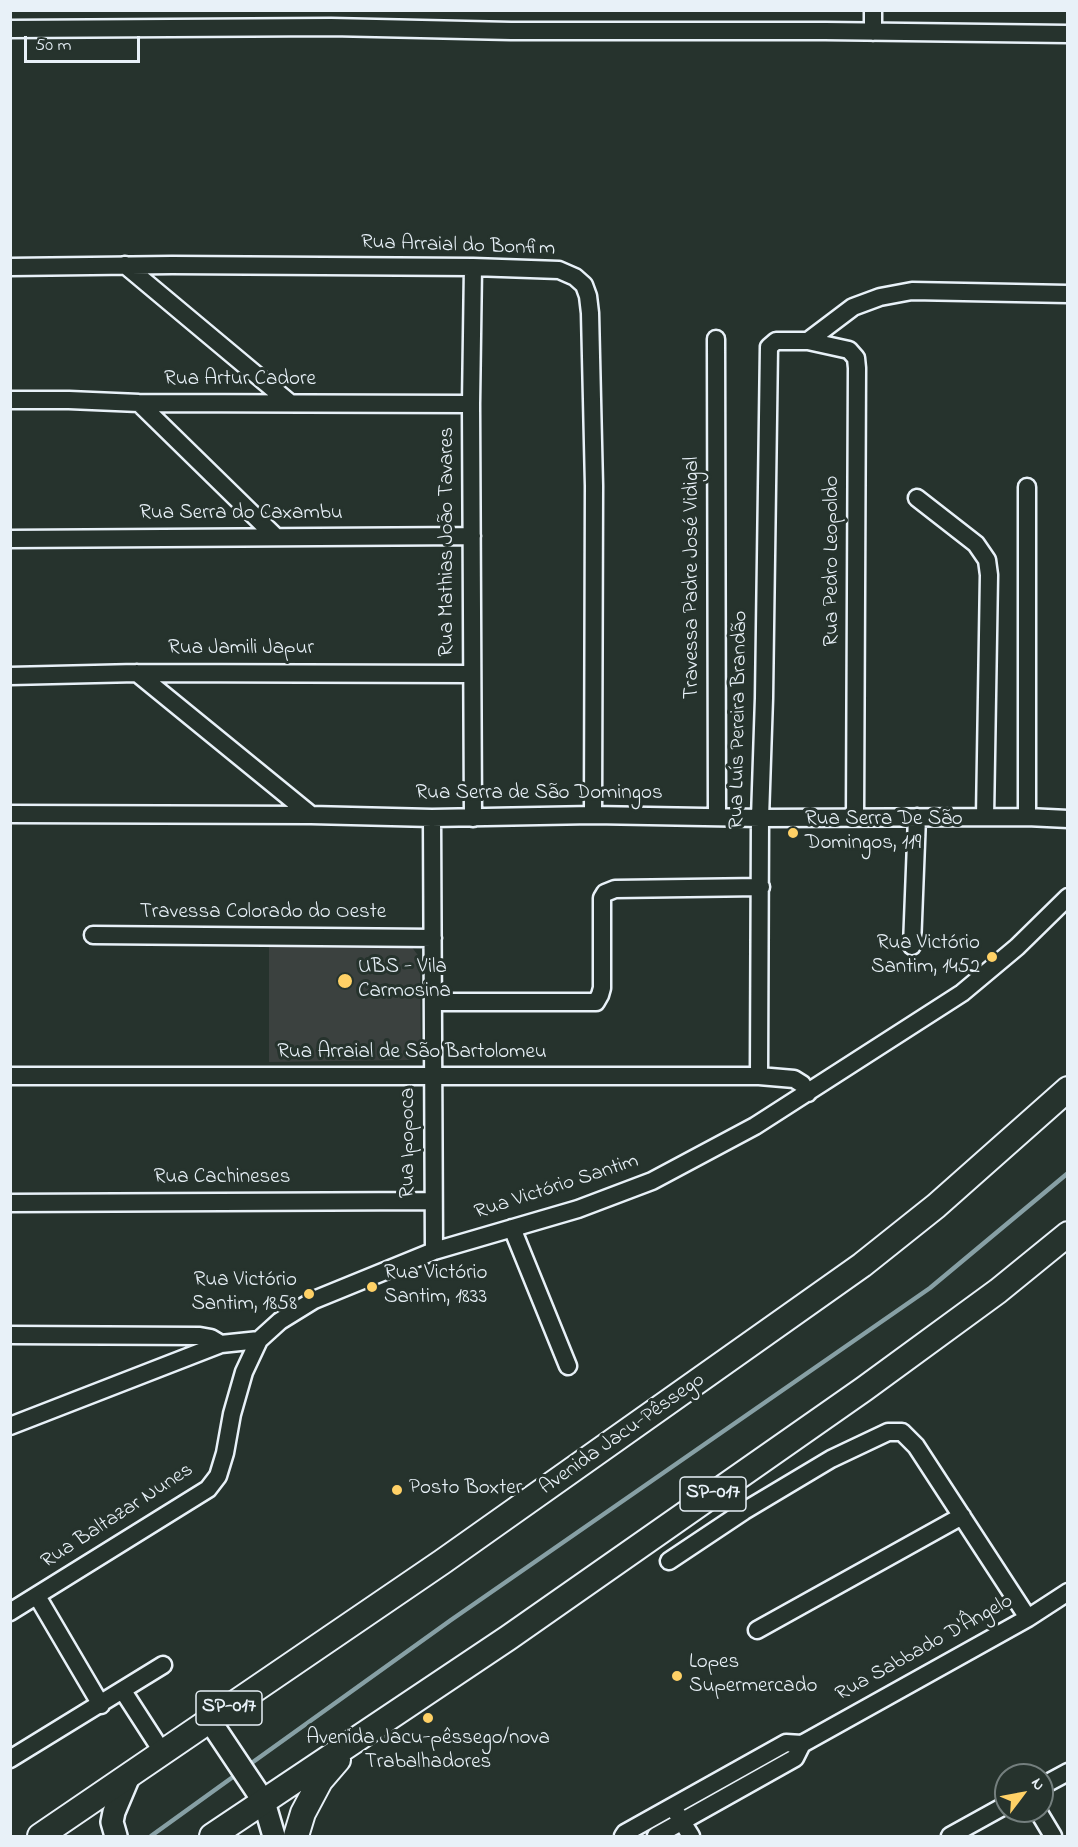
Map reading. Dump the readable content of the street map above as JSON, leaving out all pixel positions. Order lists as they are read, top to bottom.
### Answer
{
  "streets": {
    "highway": ["Avenida Jacu-Pêssego", "SP-017"],
    "street": [
      "Rua Arraial do Bonfim",
      "Rua Artur Cadore",
      "Rua Serra do Caxambu",
      "Rua Mathias João Tavares",
      "Rua Pedro Leopoldo",
      "Travessa Padre José Vidigal",
      "Rua Jamili Japur",
      "Rua Luís Pereira Brandão",
      "Rua Serra de São Domingos",
      "Travessa Colorado do Oeste",
      "Rua Arraial de São Bartolomeu",
      "Rua Ipopoca",
      "Rua Cachineses",
      "Rua Victório Santim",
      "Rua Baltazar Nunes",
      "Rua Sabbado D'Ângelo"
    ]
  },
  "crossings": [
    ["Rua Arraial do Bonfim", "Rua Mathias João Tavares"],
    ["Rua Arraial do Bonfim", "Rua Serra de São Domingos"],
    ["Rua Artur Cadore", "Rua Mathias João Tavares"],
    ["Rua Serra do Caxambu", "Rua Mathias João Tavares"],
    ["Rua Mathias João Tavares", "Rua Jamili Japur"],
    ["Rua Mathias João Tavares", "Rua Serra de São Domingos"],
    ["Rua Pedro Leopoldo", "Rua Luís Pereira Brandão"],
    ["Rua Pedro Leopoldo", "Rua Serra de São Domingos"],
    ["Travessa Padre José Vidigal", "Rua Serra de São Domingos"],
    ["Rua Luís Pereira Brandão", "Rua Serra de São Domingos"],
    ["Rua Luís Pereira Brandão", "Rua Arraial de São Bartolomeu"],
    ["Rua Serra de São Domingos", "Rua Ipopoca"],
    ["Travessa Colorado do Oeste", "Rua Ipopoca"],
    ["Rua Arraial de São Bartolomeu", "Rua Ipopoca"],
    ["Rua Arraial de São Bartolomeu", "Rua Victório Santim"],
    ["Rua Ipopoca", "Rua Cachineses"],
    ["Rua Ipopoca", "Rua Victório Santim"],
    ["Rua Victório Santim", "Rua Baltazar Nunes"]
  ],
  "places": [
    "Rua Serra De São Domingos, 119",
    "Rua Victório Santim, 1452",
    "UBS - Vila Carmosina",
    "Rua Victório Santim, 1833",
    "Rua Victório Santim, 1858",
    "Posto Boxter",
    "Lopes Supermercado",
    "Avenida Jacu-pêssego/nova Trabalhadores"
  ],
  "scale_bar": "50 m",
  "north": "top right"
}
